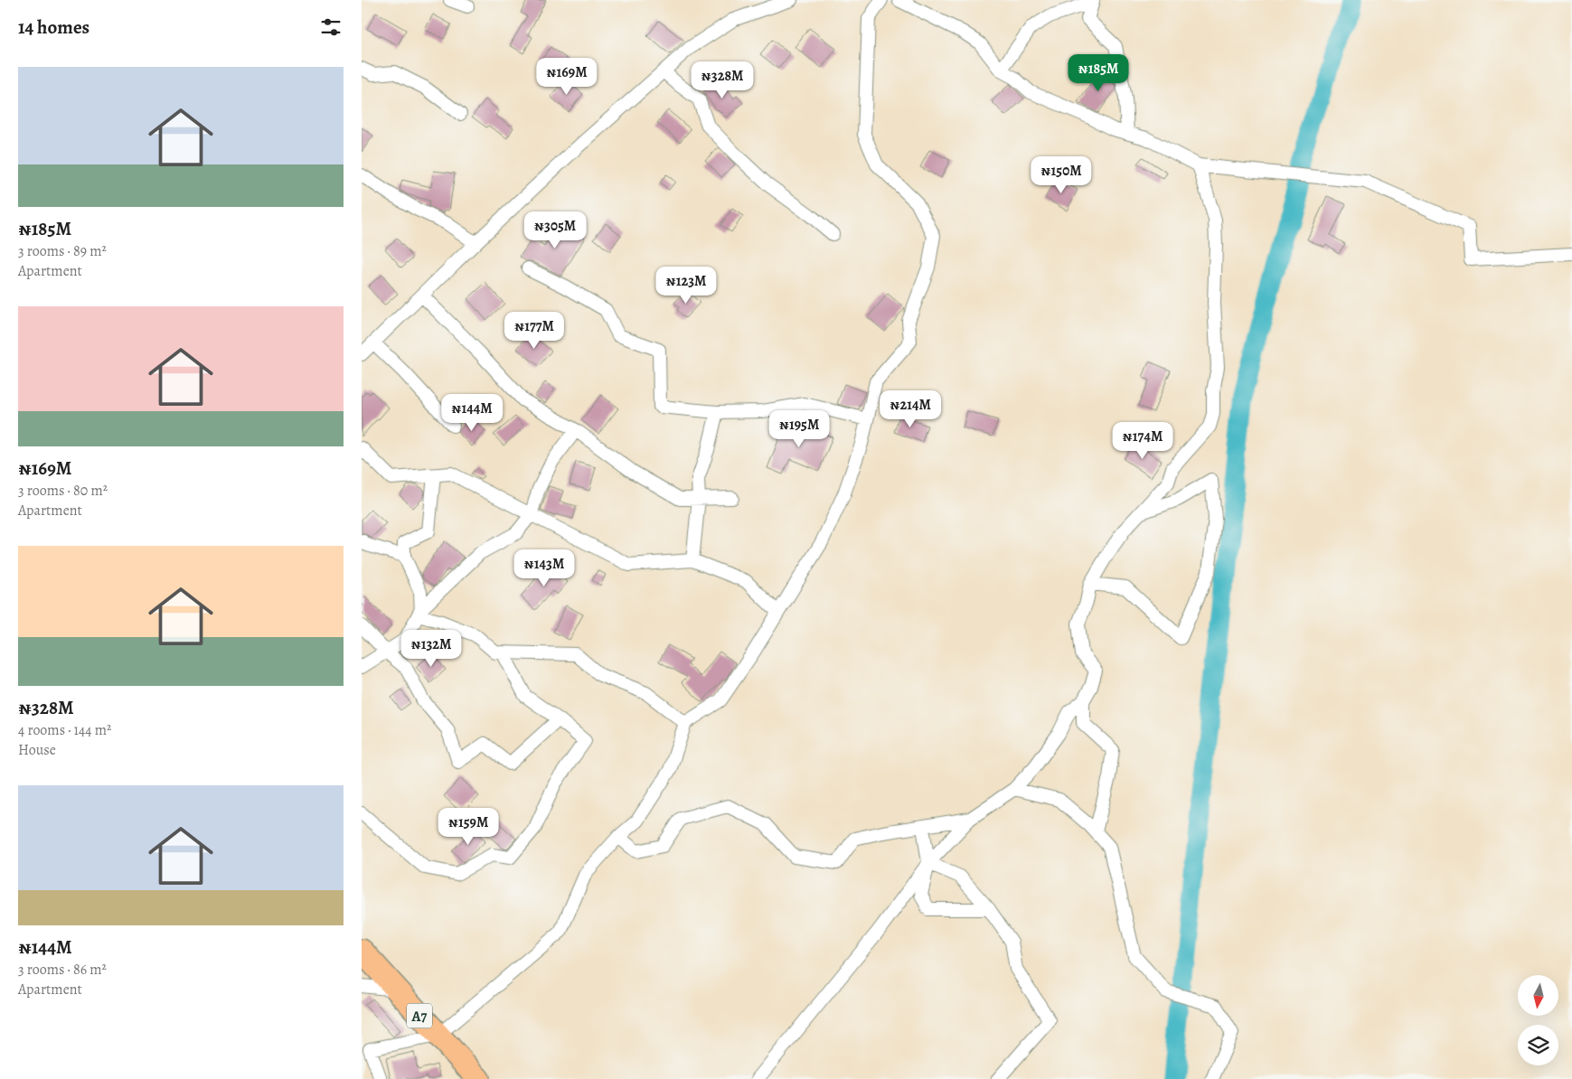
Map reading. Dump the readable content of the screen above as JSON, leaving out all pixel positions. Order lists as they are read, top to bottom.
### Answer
{
  "streets": {
    "highway": ["A7"]
  },
  "north": "bottom",
  "page": {
    "heading": "14 homes",
    "list": [
      {
        "name": "₦185M",
        "note": "3 rooms · 89 m² · Apartment"
      },
      {
        "name": "₦169M",
        "note": "3 rooms · 80 m² · Apartment"
      },
      {
        "name": "₦328M",
        "note": "4 rooms · 144 m² · House"
      },
      {
        "name": "₦144M",
        "note": "3 rooms · 86 m² · Apartment"
      }
    ],
    "price": [
      "₦185M",
      "₦169M",
      "₦328M",
      "₦150M",
      "₦305M",
      "₦123M",
      "₦177M",
      "₦214M",
      "₦144M",
      "₦195M",
      "₦174M",
      "₦143M",
      "₦132M",
      "₦159M"
    ]
  }
}
